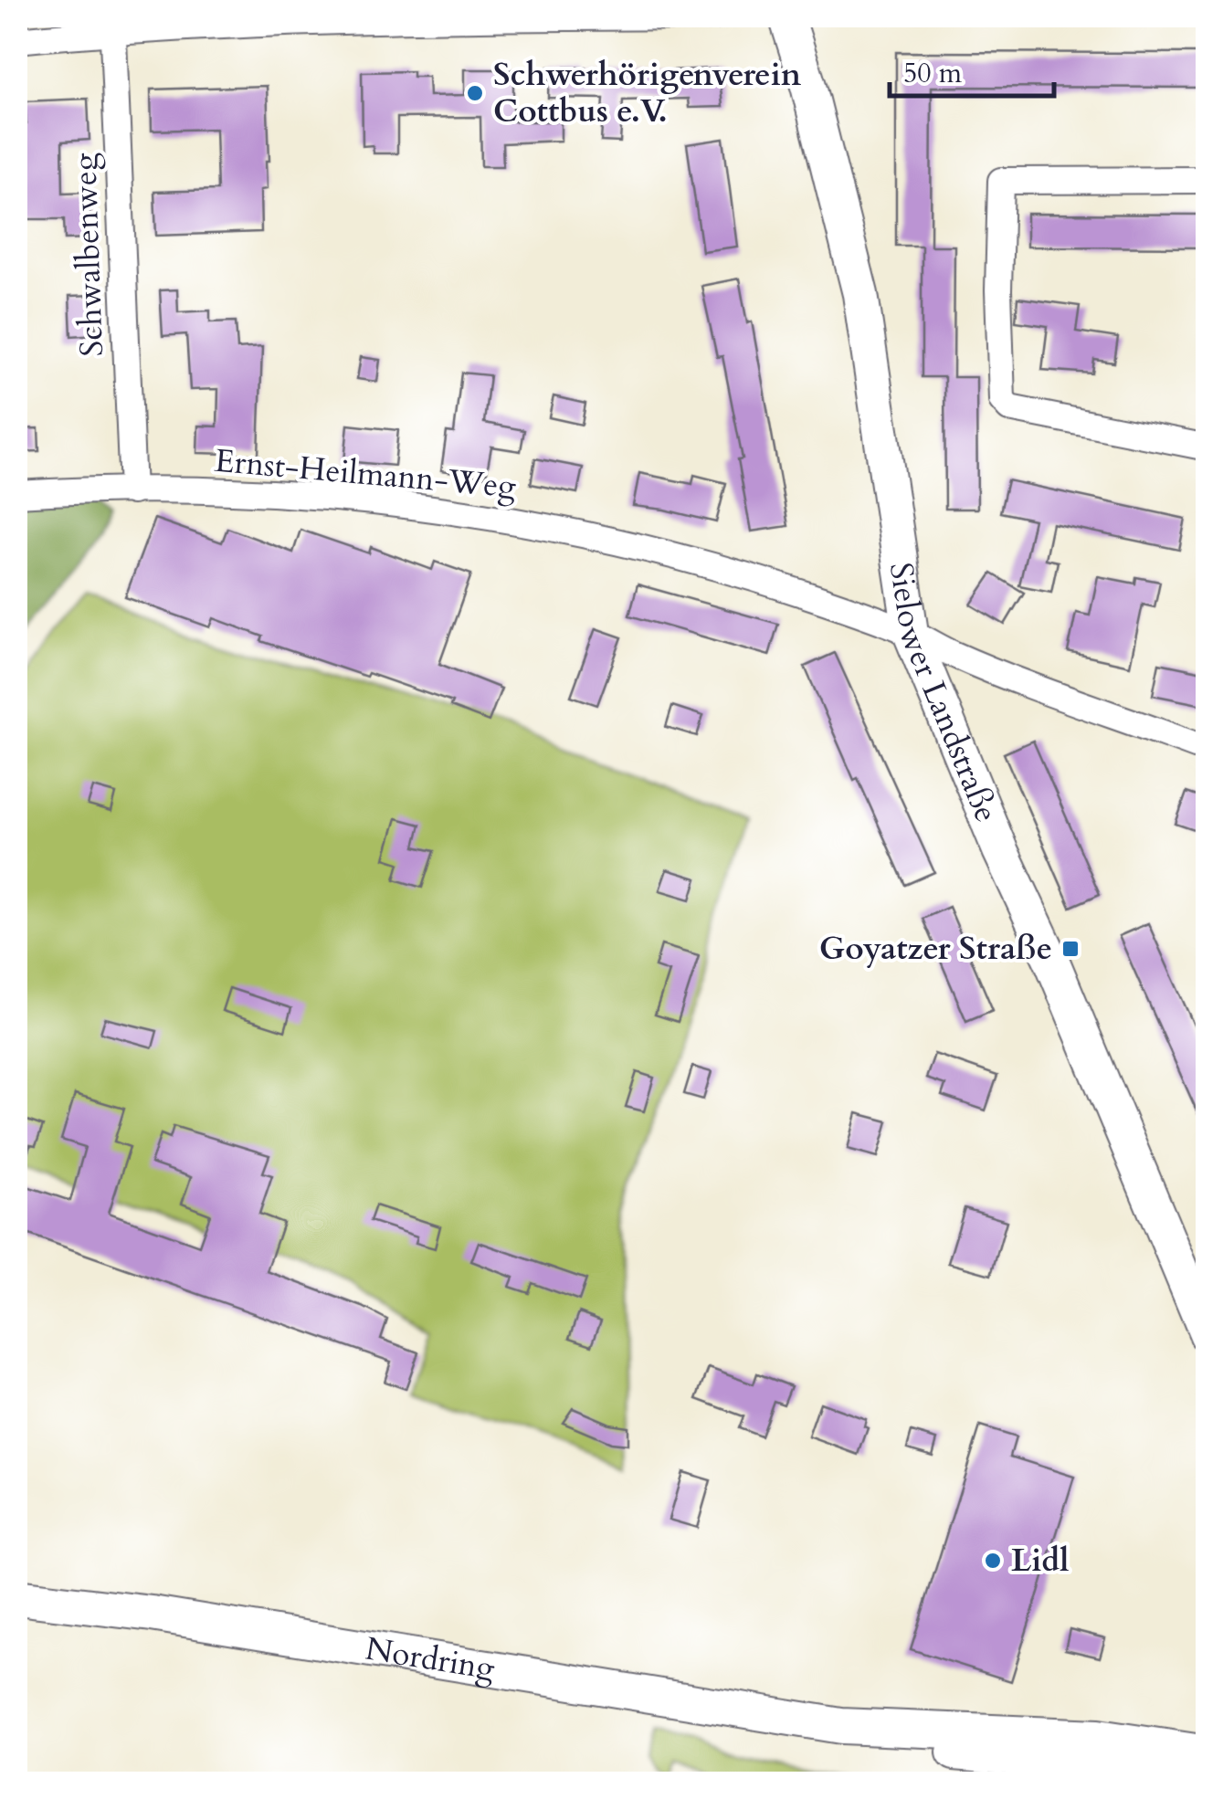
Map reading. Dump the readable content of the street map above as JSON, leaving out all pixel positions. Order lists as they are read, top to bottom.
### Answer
{
  "streets": {
    "main road": ["Sielower Landstraße", "Nordring"],
    "street": ["Schwalbenweg", "Ernst-Heilmann-Weg"]
  },
  "crossings": [
    ["Schwalbenweg", "Ernst-Heilmann-Weg"],
    ["Ernst-Heilmann-Weg", "Sielower Landstraße"]
  ],
  "places": {
    "other": ["Schwerhörigenverein Cottbus e.V.", "Lidl"],
    "transit": ["Goyatzer Straße"]
  },
  "scale_bar": "50 m"
}
